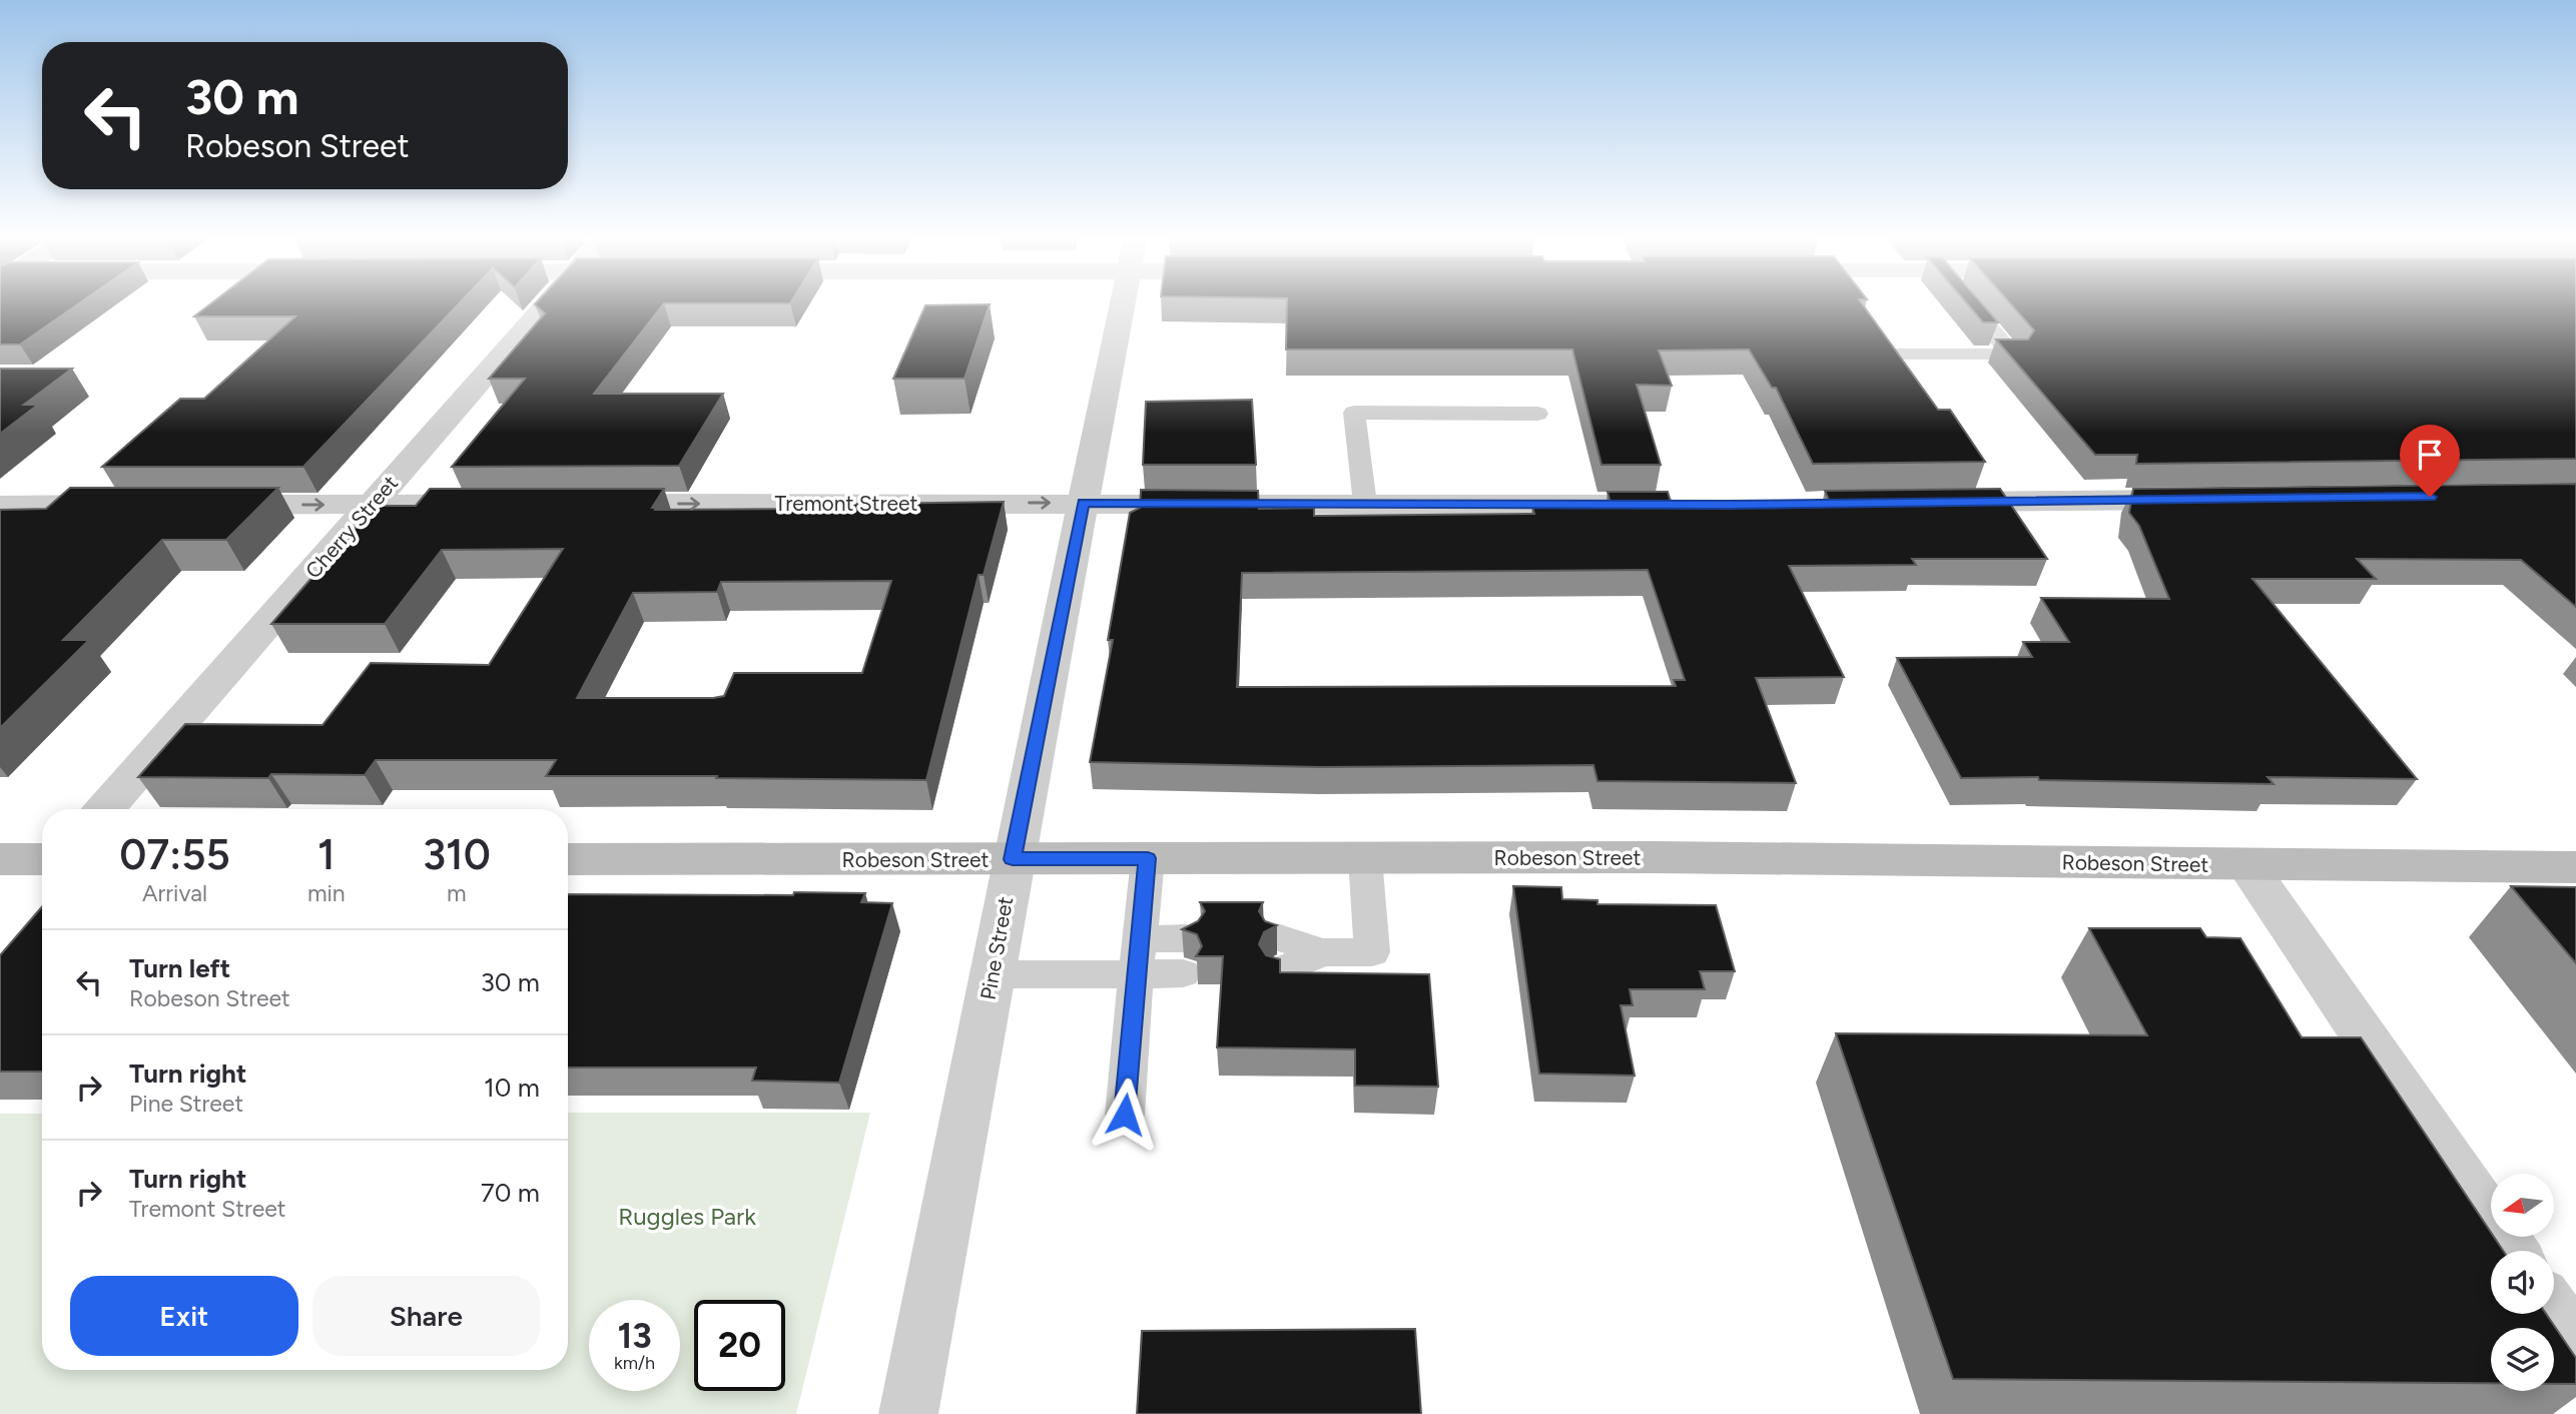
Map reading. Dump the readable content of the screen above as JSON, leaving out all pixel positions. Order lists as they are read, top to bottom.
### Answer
{
  "streets": {
    "main road": ["Robeson Street"],
    "street": ["Tremont Street", "Cherry Street", "Pine Street"]
  },
  "crossings": [
    ["Tremont Street", "Pine Street"],
    ["Robeson Street", "Pine Street"]
  ],
  "one_way": ["Tremont Street"],
  "parks": ["Ruggles Park"],
  "north": "left",
  "page": {
    "turn": ["30 m", "Robeson Street"],
    "eta": [
      "07:55",
      "Arrival",
      "1",
      "min",
      "310",
      "m"
    ],
    "list": [
      {
        "name": "Turn left",
        "note": "Robeson Street",
        "value": "30 m"
      },
      {
        "name": "Turn right",
        "note": "Pine Street",
        "value": "10 m"
      },
      {
        "name": "Turn right",
        "note": "Tremont Street",
        "value": "70 m"
      }
    ],
    "buttons": ["Exit", "Share"],
    "speed": "13 km/h",
    "limit": "20"
  }
}
